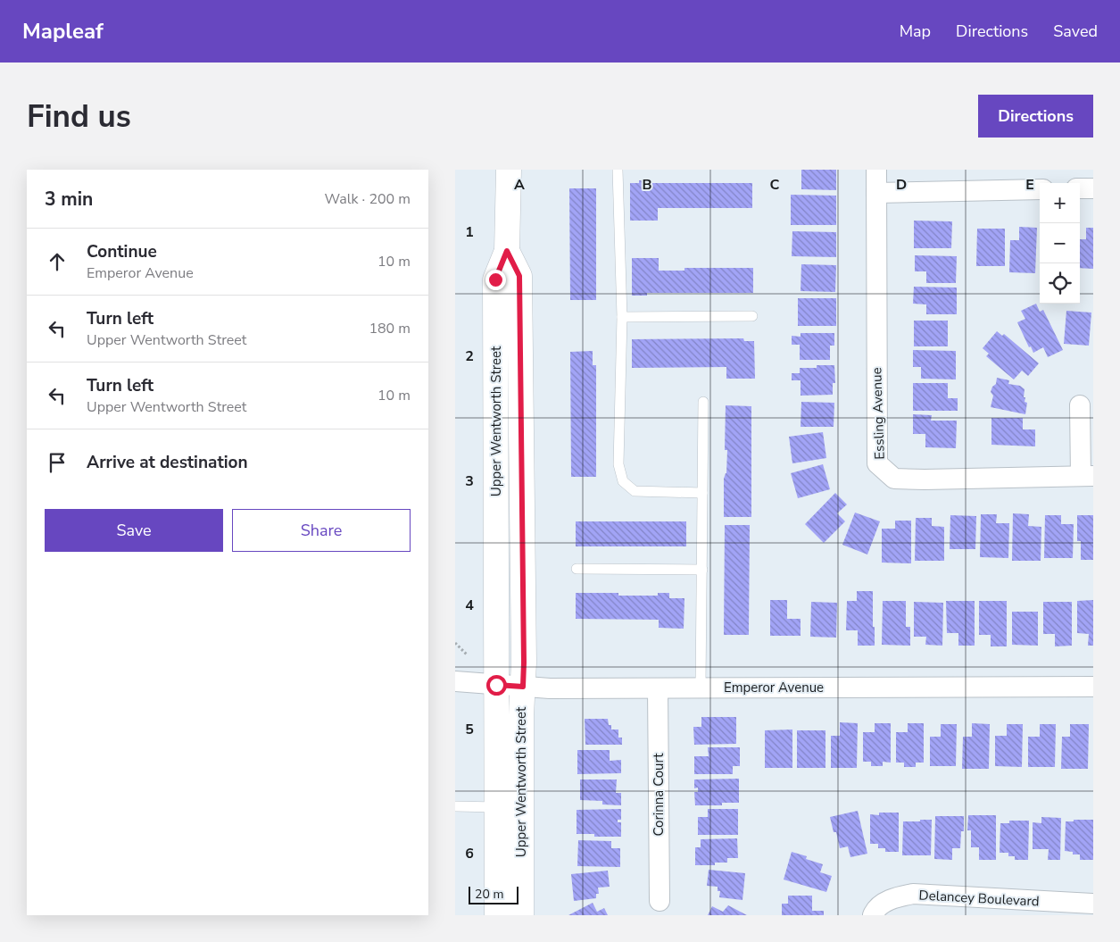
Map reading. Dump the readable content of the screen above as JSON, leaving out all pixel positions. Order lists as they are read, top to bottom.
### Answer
{
  "streets": {
    "main road": ["Upper Wentworth Street"],
    "street": [
      "Essling Avenue",
      "Emperor Avenue",
      "Corinna Court",
      "Delancey Boulevard"
    ]
  },
  "crossings": [
    ["Upper Wentworth Street", "Emperor Avenue"],
    ["Emperor Avenue", "Corinna Court"]
  ],
  "scale_bar": "20 m",
  "page": {
    "header": "Mapleaf",
    "nav": ["Map", "Directions", "Saved"],
    "buttons": [
      "Directions",
      ["Save", "Share"]
    ],
    "title": "Find us",
    "heading": ["3 min", "Walk · 200 m"],
    "map_buttons": ["+", "−"],
    "list": [
      ["Continue", "Emperor Avenue", "10 m"],
      ["Turn left", "Upper Wentworth Street", "180 m"],
      ["Turn left", "Upper Wentworth Street", "10 m"],
      "Arrive at destination"
    ],
    "scale": "20 m"
  },
  "grid": {
    "columns": [
      "A",
      "B",
      "C",
      "D",
      "E"
    ],
    "rows": [
      "1",
      "2",
      "3",
      "4",
      "5",
      "6"
    ]
  }
}
